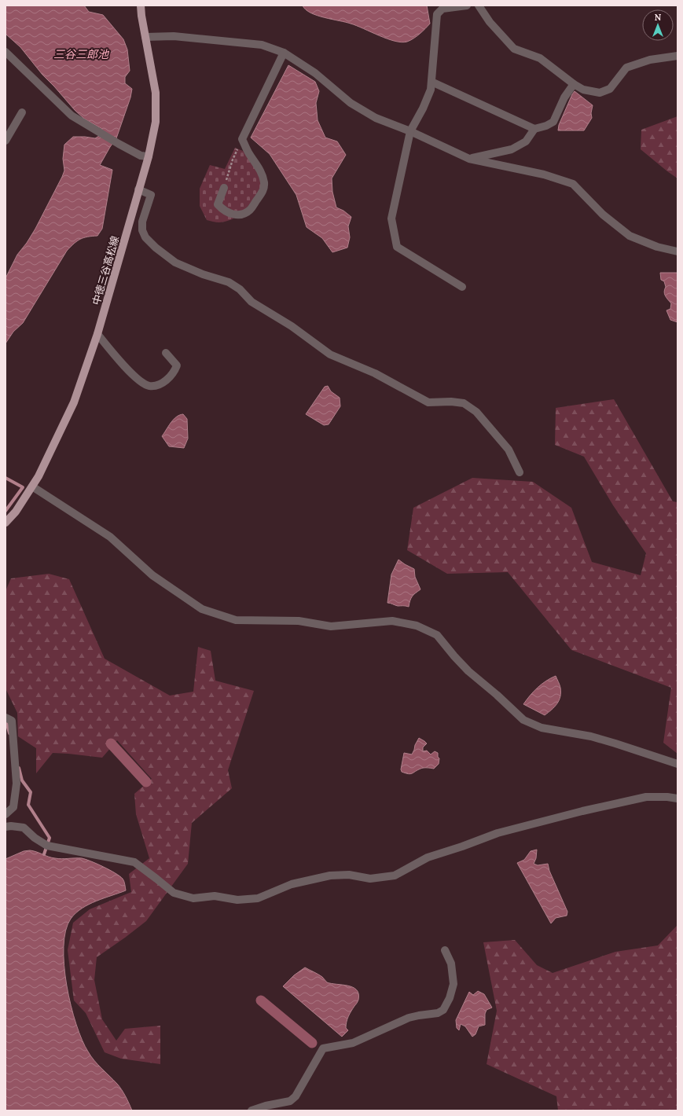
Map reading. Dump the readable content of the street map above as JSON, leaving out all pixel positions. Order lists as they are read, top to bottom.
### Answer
{
  "streets": {
    "main road": ["中徳三谷高松線"]
  },
  "water": ["三谷三郎池"],
  "north": "top"
}
